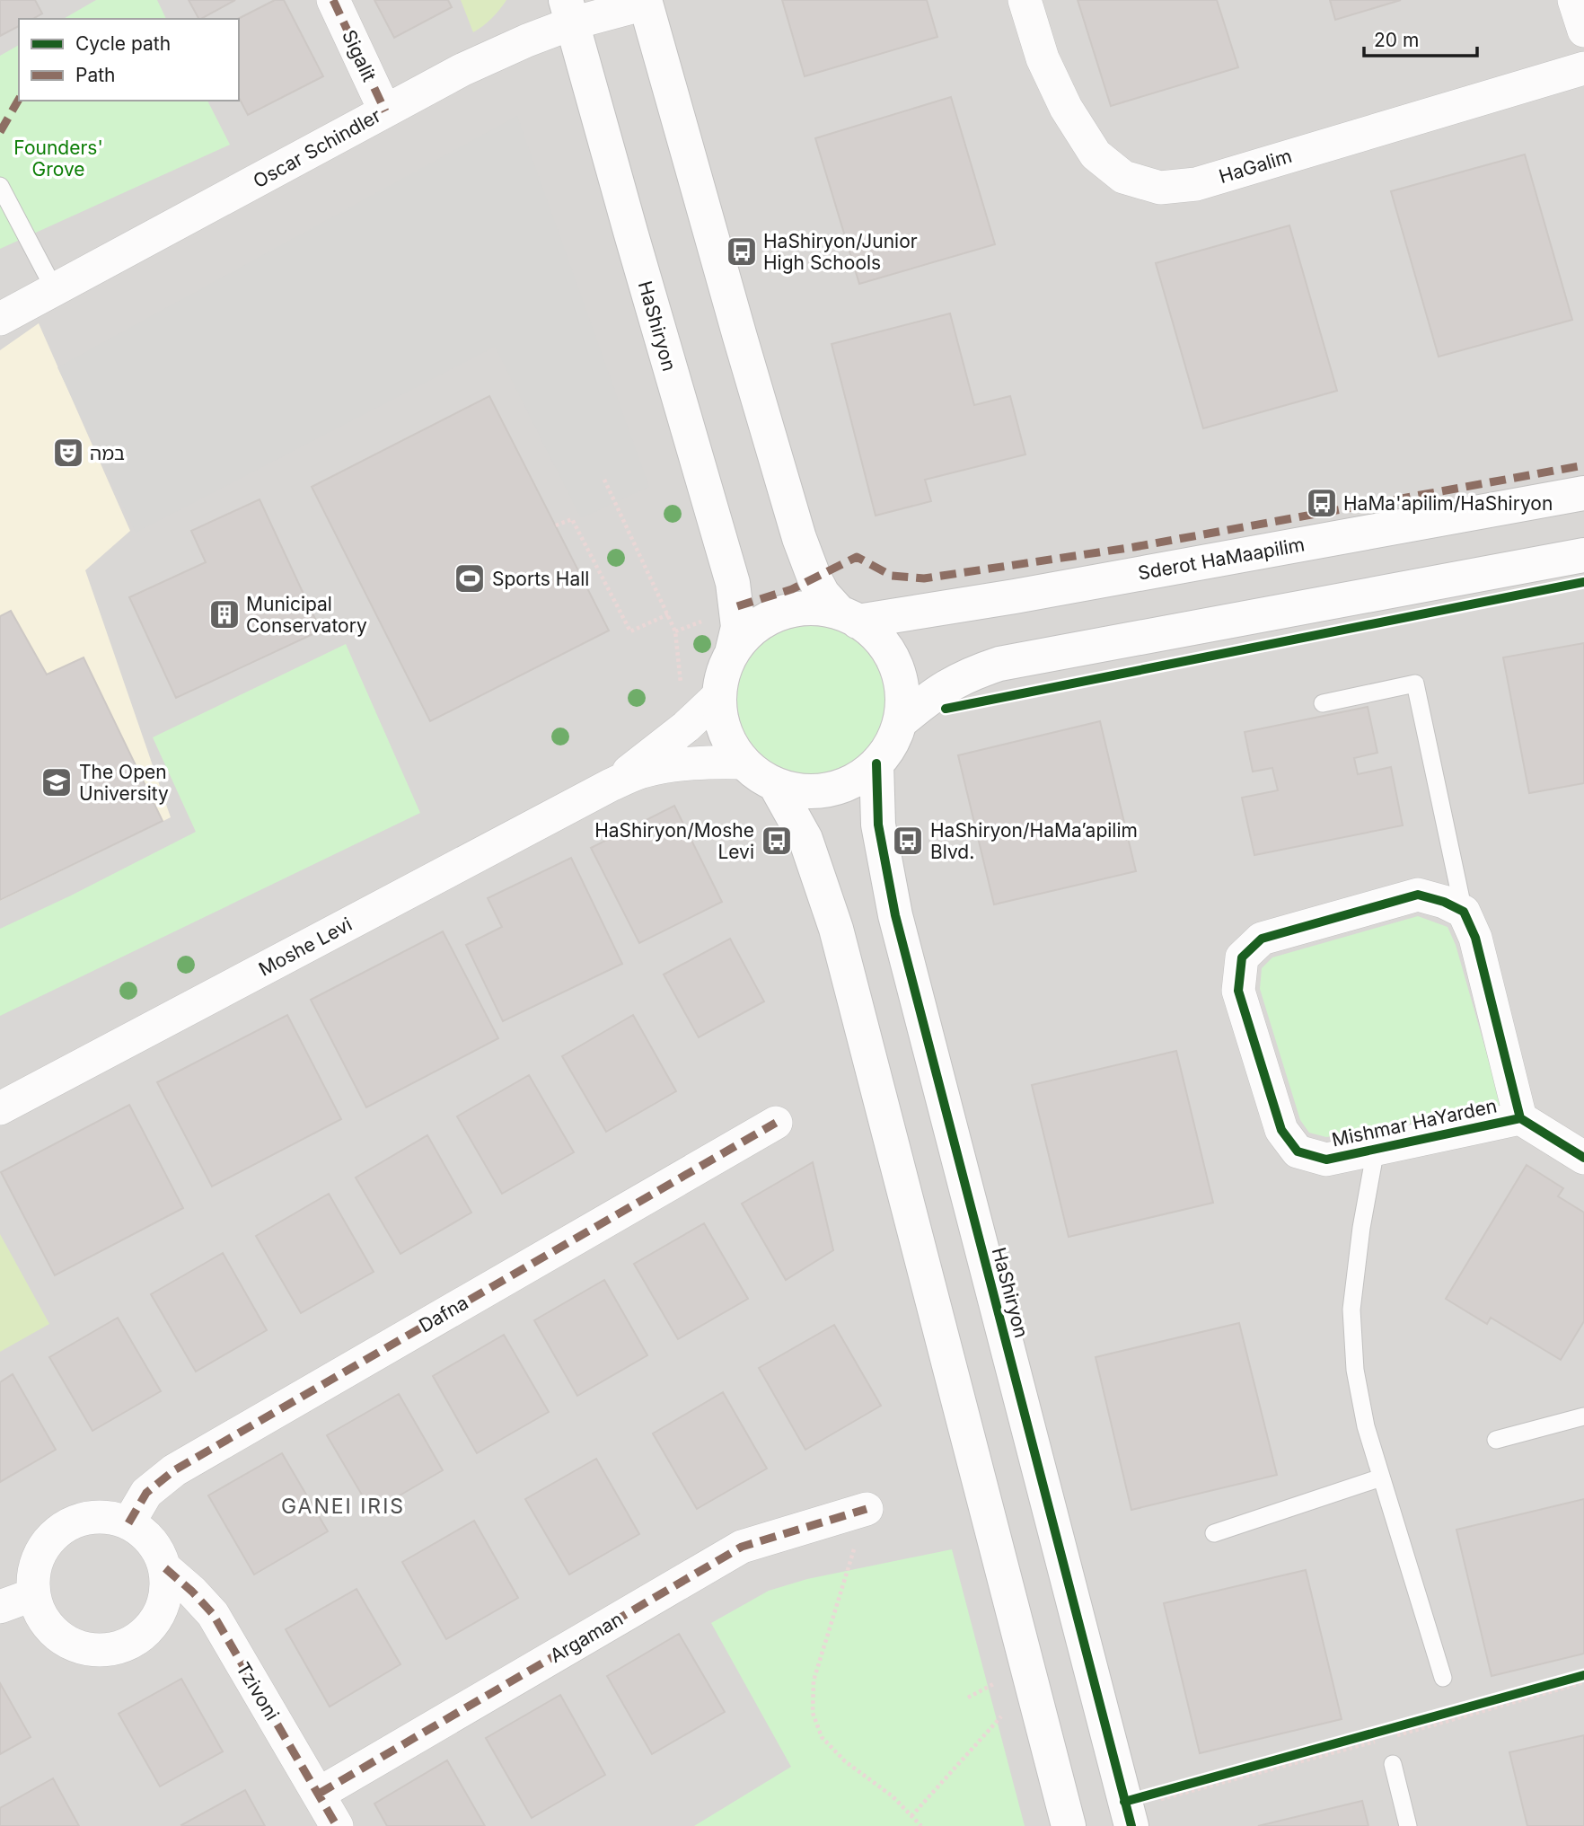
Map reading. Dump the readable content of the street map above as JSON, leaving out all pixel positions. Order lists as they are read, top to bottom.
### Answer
{
  "streets": {
    "street": [
      "Sigalit",
      "Oscar Schindler",
      "HaGalim",
      "HaShiryon",
      "Sderot HaMaapilim",
      "Moshe Levi",
      "Mishmar HaYarden",
      "Dafna",
      "Argaman",
      "Tzivoni"
    ]
  },
  "crossings": [
    ["Sigalit", "Oscar Schindler"],
    ["Oscar Schindler", "HaShiryon"],
    ["HaShiryon", "Sderot HaMaapilim"],
    ["HaShiryon", "Moshe Levi"],
    ["Sderot HaMaapilim", "Moshe Levi"],
    ["Dafna", "Tzivoni"],
    ["Argaman", "Tzivoni"]
  ],
  "districts": ["GANEI IRIS"],
  "parks": ["Founders' Grove"],
  "places": {
    "bus stop": [
      "HaShiryon/Junior High Schools",
      "HaMa'apilim/HaShiryon",
      "HaShiryon/Moshe Levi",
      "HaShiryon/HaMa’apilim Blvd."
    ],
    "theatre": ["במה"],
    "sports": ["Sports Hall"],
    "building": ["Municipal Conservatory"],
    "school or university": ["The Open University"]
  },
  "legend": ["Cycle path", "Path"],
  "scale_bar": "20 m"
}
